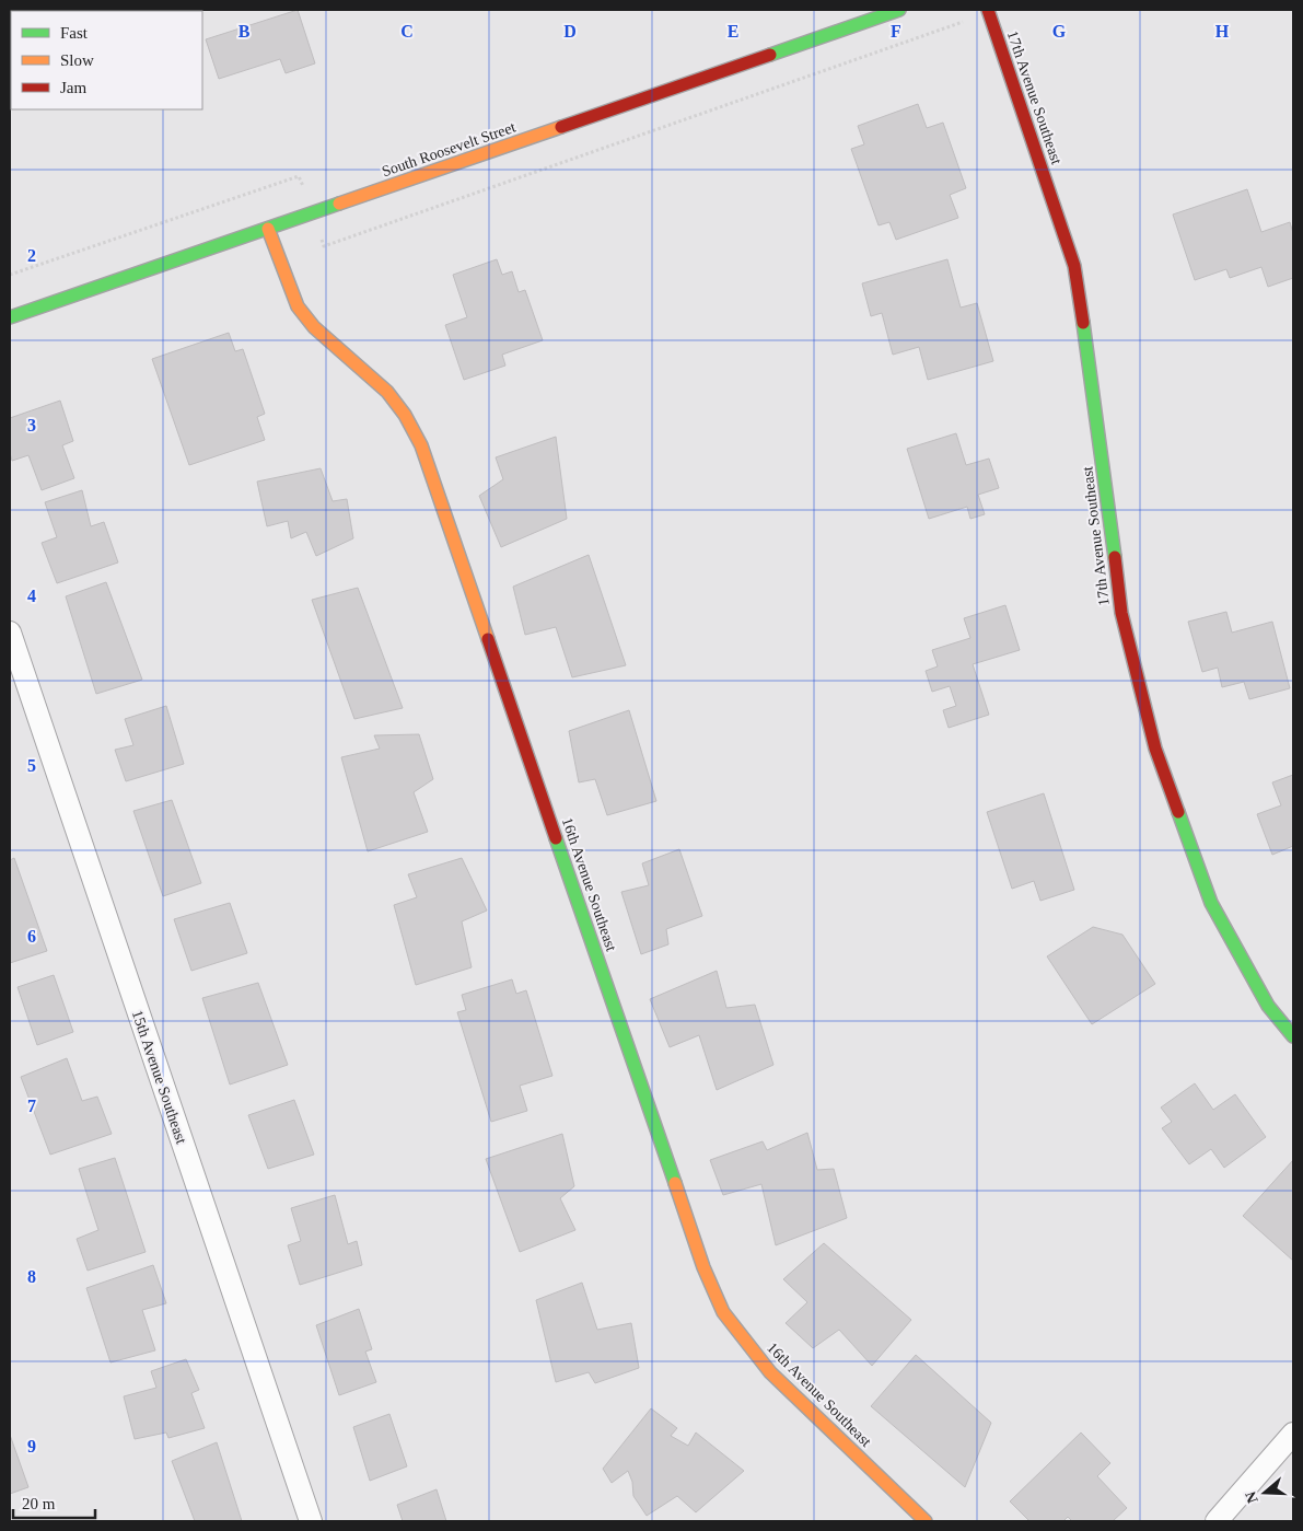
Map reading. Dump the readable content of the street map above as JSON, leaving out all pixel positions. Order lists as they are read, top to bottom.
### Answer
{
  "streets": {
    "street": [
      "17th Avenue Southeast",
      "South Roosevelt Street",
      "16th Avenue Southeast",
      "15th Avenue Southeast"
    ]
  },
  "crossings": [
    ["South Roosevelt Street", "16th Avenue Southeast"]
  ],
  "legend": ["Fast", "Slow", "Jam"],
  "scale_bar": "20 m",
  "north": "left",
  "grid": {
    "columns": [
      "B",
      "C",
      "D",
      "E",
      "F",
      "G",
      "H"
    ],
    "rows": [
      "2",
      "3",
      "4",
      "5",
      "6",
      "7",
      "8",
      "9"
    ]
  }
}
